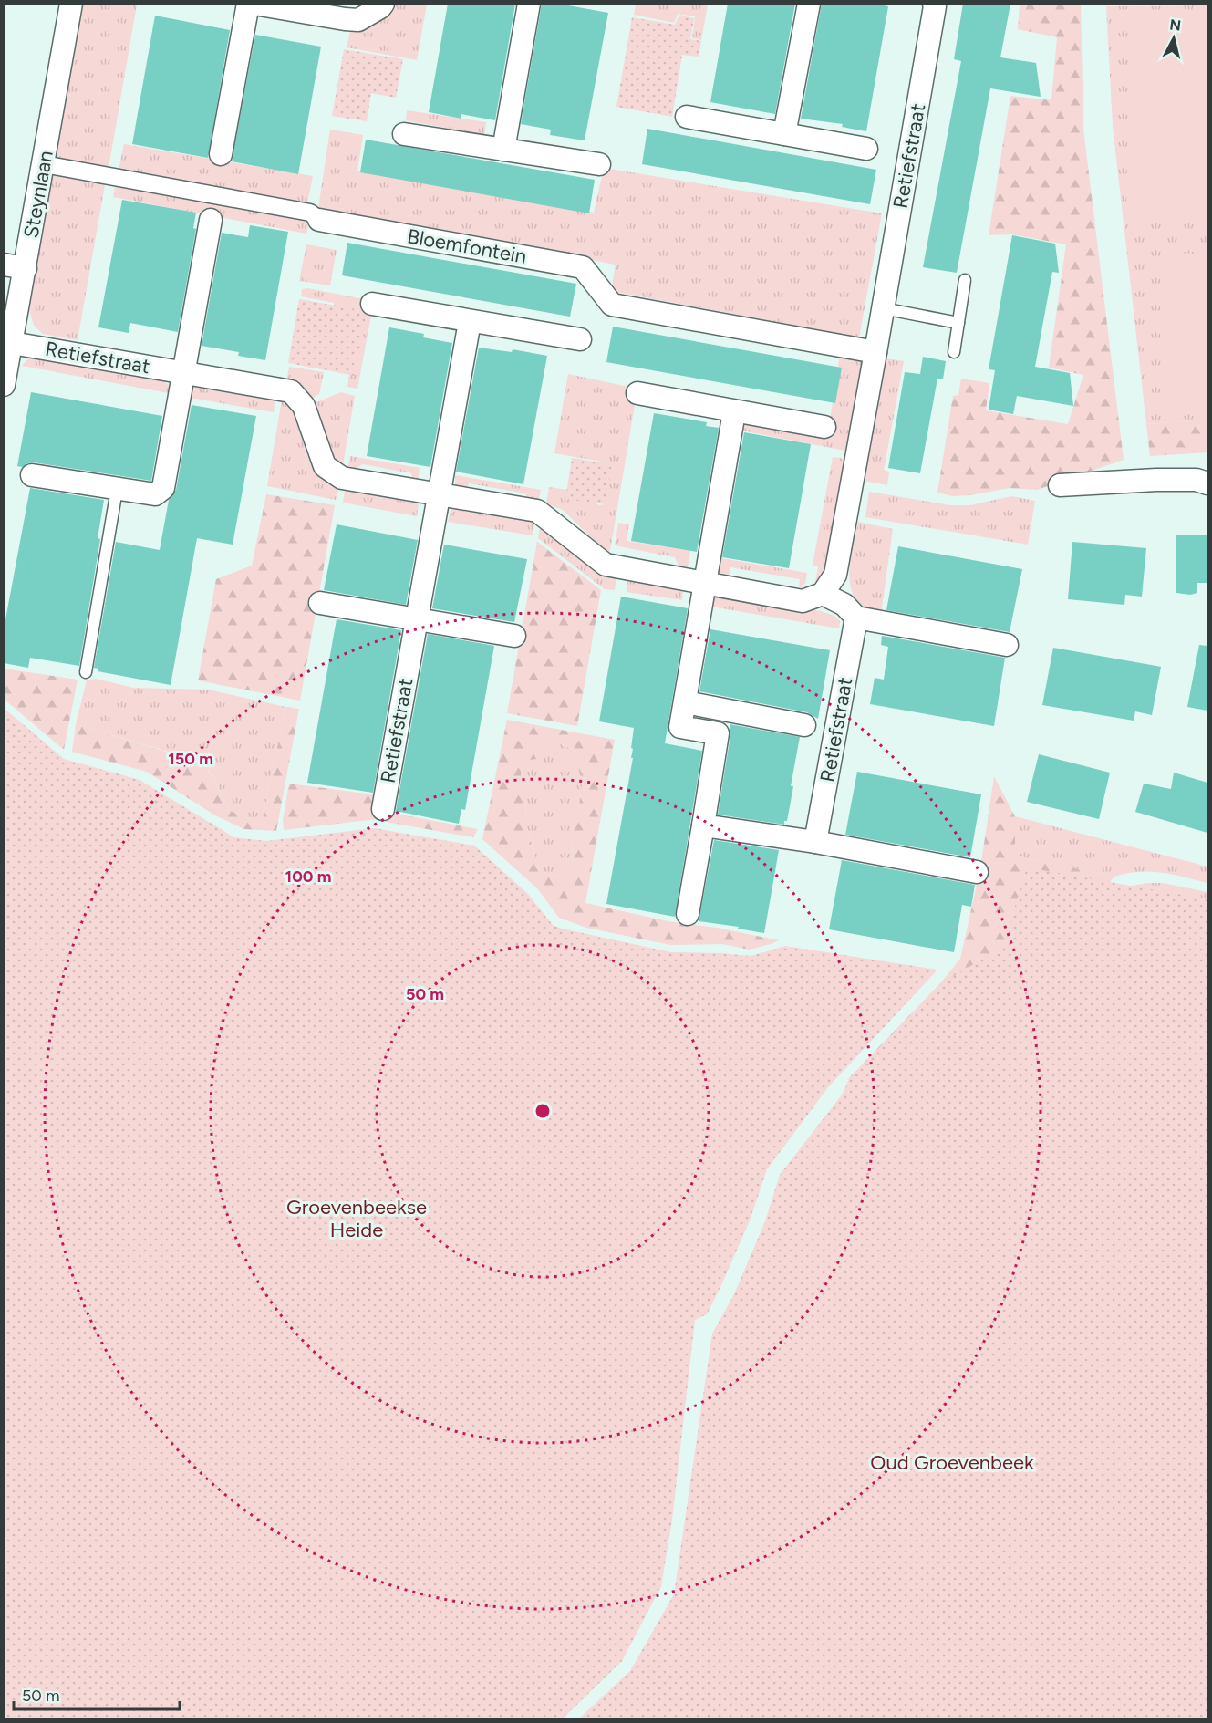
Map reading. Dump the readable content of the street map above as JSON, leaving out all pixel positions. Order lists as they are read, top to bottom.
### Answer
{
  "streets": {
    "street": ["Retiefstraat", "Steynlaan", "Bloemfontein"]
  },
  "crossings": [
    ["Retiefstraat", "Steynlaan"],
    ["Retiefstraat", "Bloemfontein"],
    ["Steynlaan", "Bloemfontein"]
  ],
  "parks": ["Groevenbeekse Heide", "Oud Groevenbeek"],
  "scale_bar": "50 m",
  "north": "top",
  "rings": ["150 m", "100 m", "50 m"]
}
